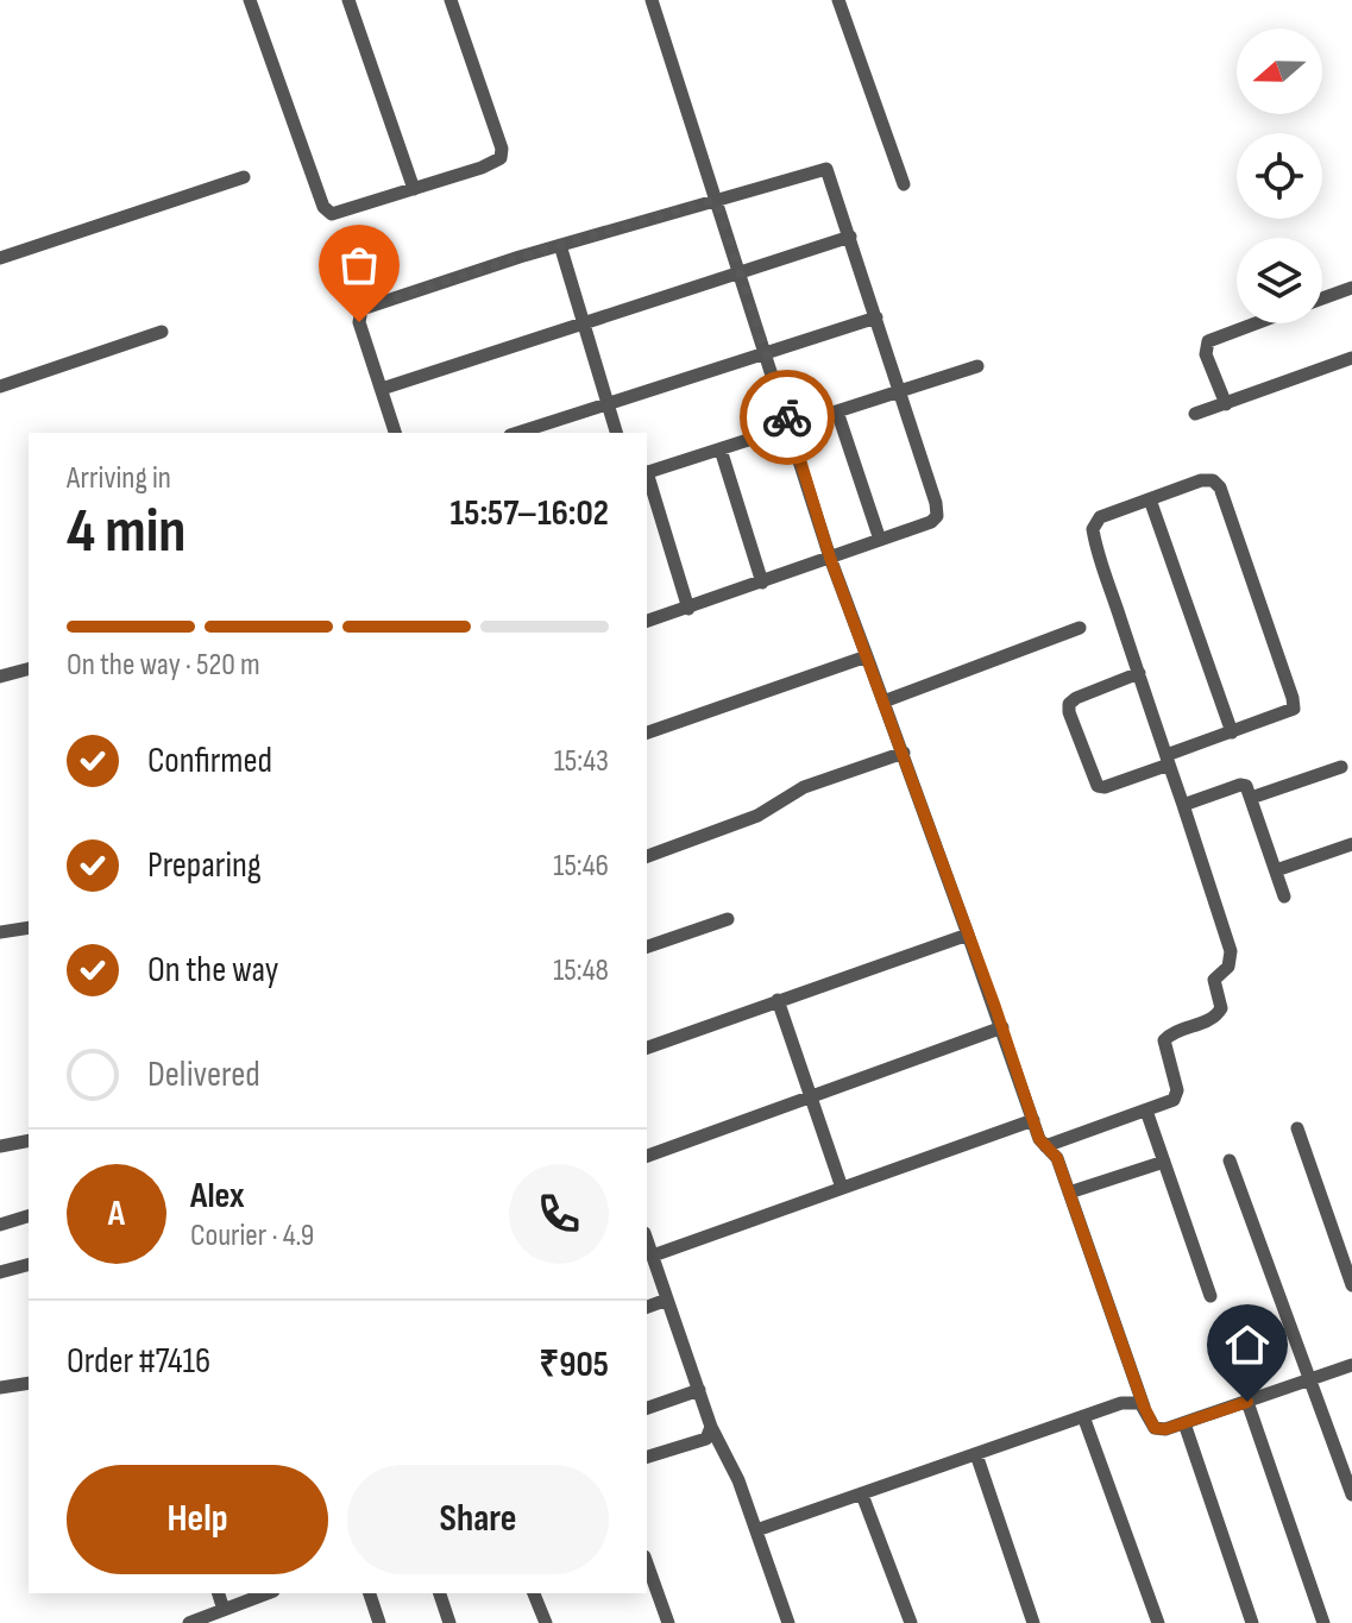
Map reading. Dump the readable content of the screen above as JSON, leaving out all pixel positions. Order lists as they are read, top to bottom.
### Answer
{
  "north": "left",
  "page": {
    "heading": ["4 min", "Arriving in", "15:57–16:02"],
    "panel": [
      "Alex",
      "Courier · 4.9",
      "Order #7416",
      "₹905"
    ],
    "bar": "On the way · 520 m",
    "list": [
      ["Confirmed", "15:43"],
      ["Preparing", "15:46"],
      ["On the way", "15:48"],
      "Delivered"
    ],
    "round": "A",
    "buttons": ["Help", "Share"]
  }
}
